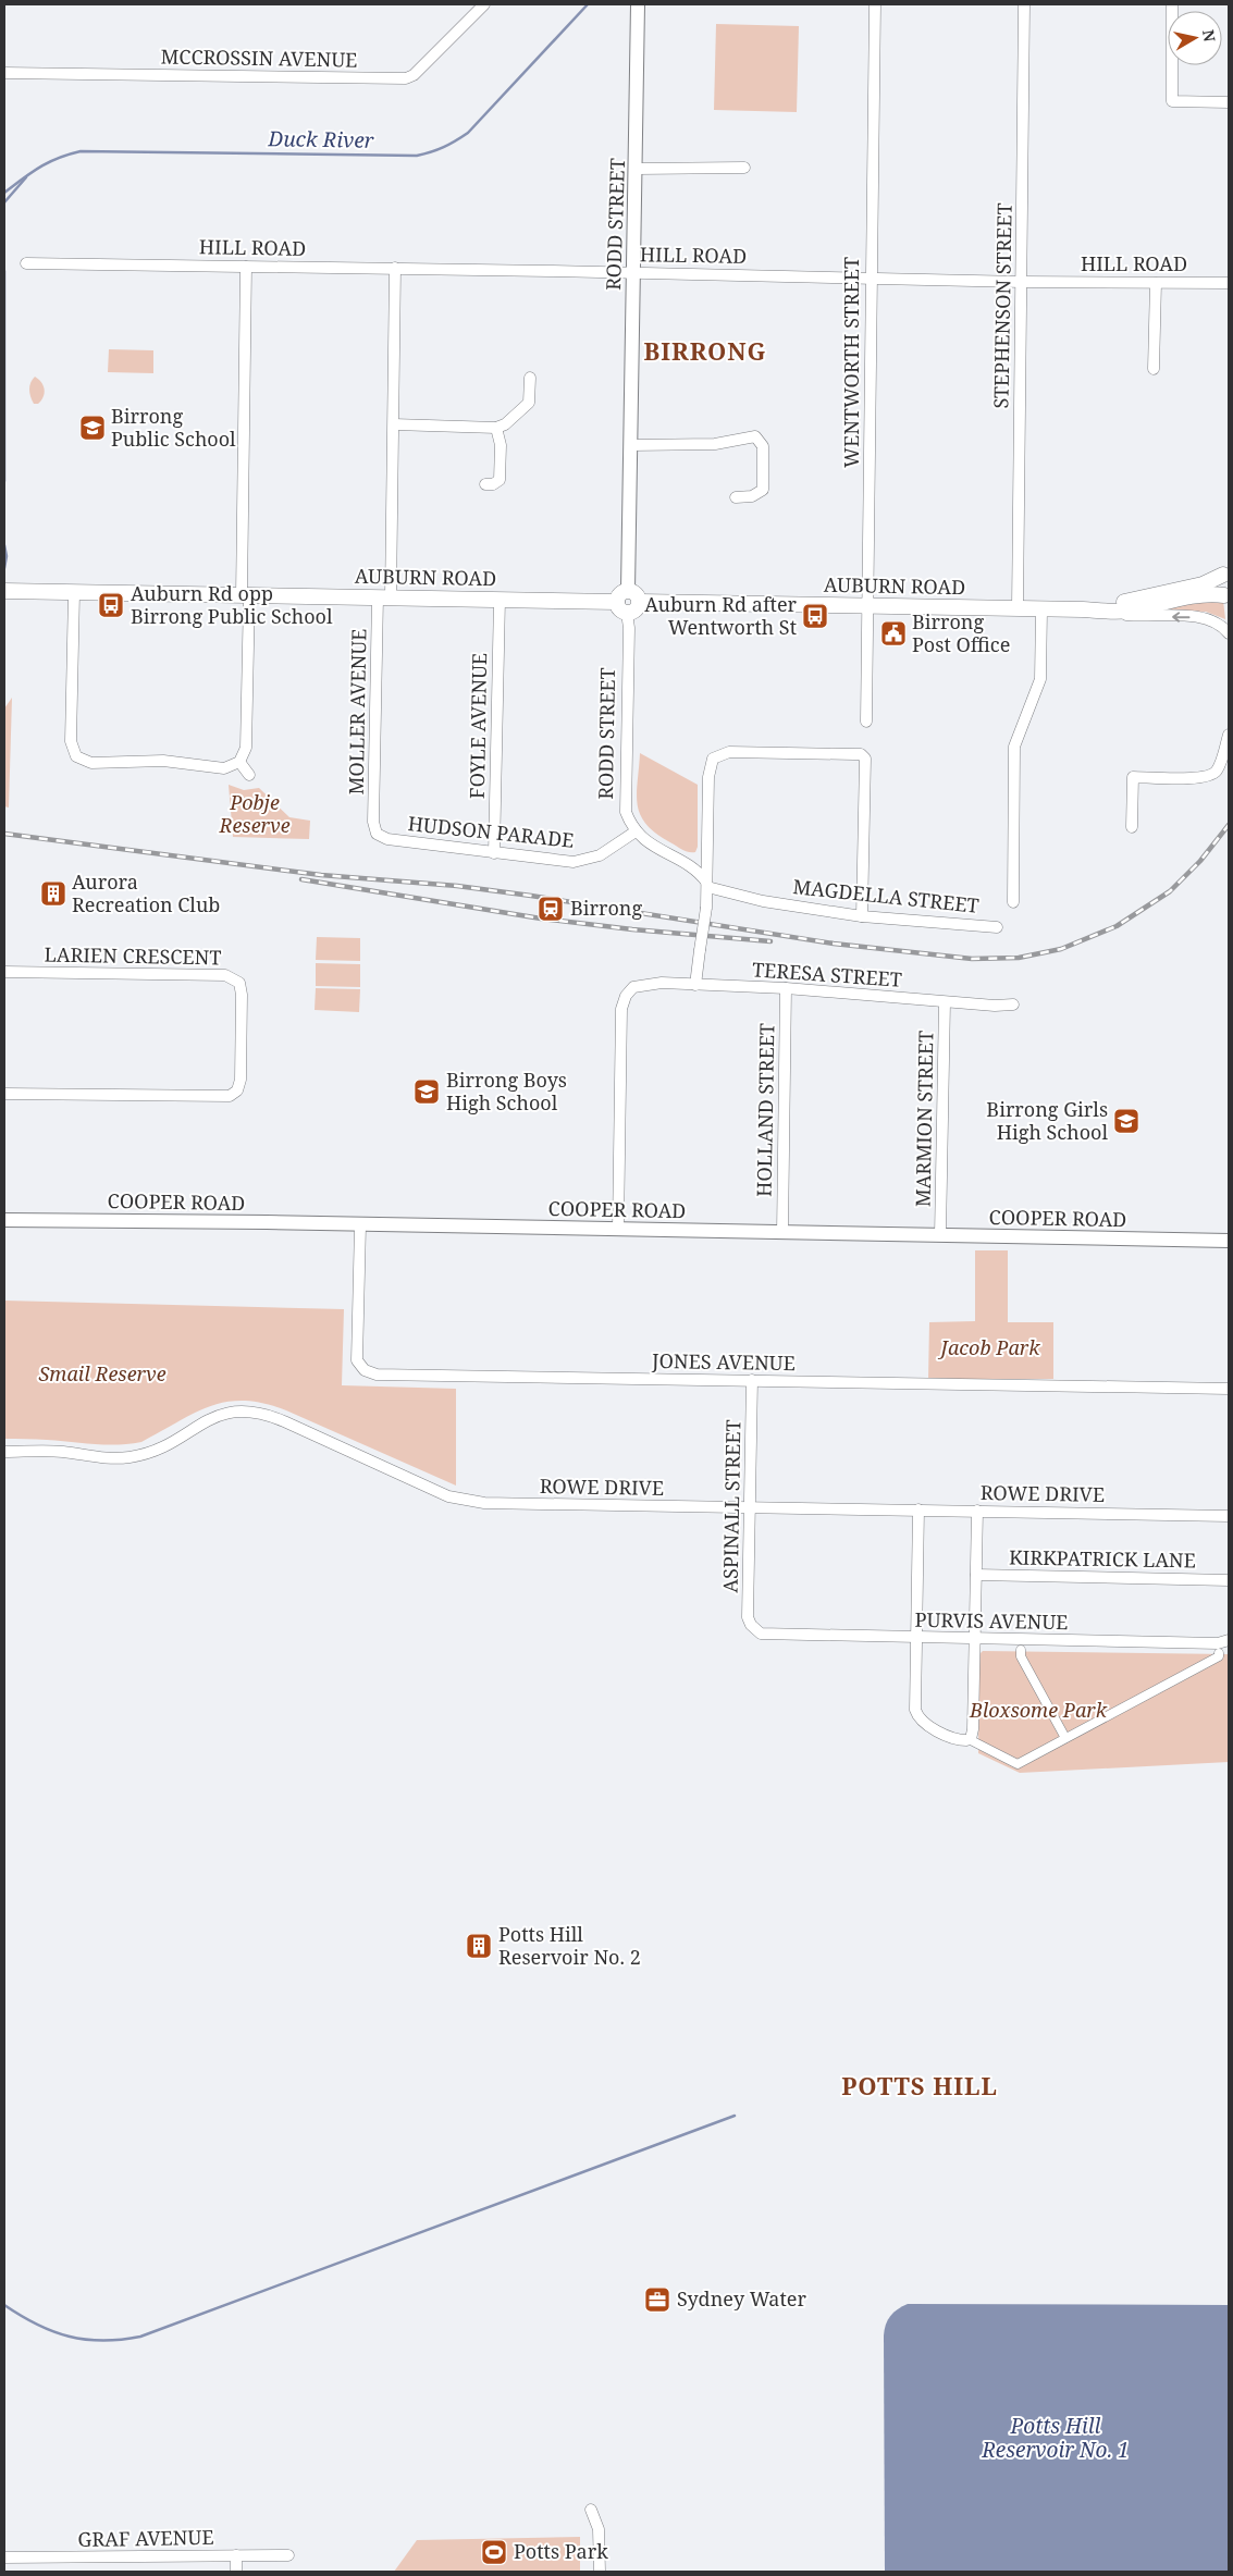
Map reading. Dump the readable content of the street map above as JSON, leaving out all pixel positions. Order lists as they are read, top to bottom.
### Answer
{
  "streets": {
    "main road": ["AUBURN ROAD"],
    "street": [
      "MCCROSSIN AVENUE",
      "RODD STREET",
      "HILL ROAD",
      "STEPHENSON STREET",
      "WENTWORTH STREET",
      "MOLLER AVENUE",
      "FOYLE AVENUE",
      "HUDSON PARADE",
      "MAGDELLA STREET",
      "LARIEN CRESCENT",
      "TERESA STREET",
      "HOLLAND STREET",
      "MARMION STREET",
      "COOPER ROAD",
      "JONES AVENUE",
      "ROWE DRIVE",
      "ASPINALL STREET",
      "KIRKPATRICK LANE",
      "PURVIS AVENUE",
      "GRAF AVENUE"
    ]
  },
  "crossings": [
    ["RODD STREET", "HILL ROAD"],
    ["RODD STREET", "AUBURN ROAD"],
    ["RODD STREET", "HUDSON PARADE"],
    ["RODD STREET", "MAGDELLA STREET"],
    ["HILL ROAD", "STEPHENSON STREET"],
    ["HILL ROAD", "WENTWORTH STREET"],
    ["HILL ROAD", "MOLLER AVENUE"],
    ["STEPHENSON STREET", "AUBURN ROAD"],
    ["WENTWORTH STREET", "AUBURN ROAD"],
    ["AUBURN ROAD", "MOLLER AVENUE"],
    ["AUBURN ROAD", "FOYLE AVENUE"],
    ["MOLLER AVENUE", "HUDSON PARADE"],
    ["FOYLE AVENUE", "HUDSON PARADE"],
    ["TERESA STREET", "HOLLAND STREET"],
    ["TERESA STREET", "MARMION STREET"],
    ["TERESA STREET", "COOPER ROAD"],
    ["HOLLAND STREET", "COOPER ROAD"],
    ["MARMION STREET", "COOPER ROAD"],
    ["COOPER ROAD", "JONES AVENUE"],
    ["JONES AVENUE", "ASPINALL STREET"],
    ["ROWE DRIVE", "ASPINALL STREET"],
    ["ASPINALL STREET", "PURVIS AVENUE"]
  ],
  "districts": ["BIRRONG", "POTTS HILL"],
  "water": ["Duck River", "Potts Hill Reservoir No. 1"],
  "parks": [
    "Pobje Reserve",
    "Jacob Park",
    "Smail Reserve",
    "Bloxsome Park"
  ],
  "places": {
    "school or university": ["Birrong Public School", "Birrong Boys High School", "Birrong Girls High School"],
    "bus stop": ["Auburn Rd opp Birrong Public School", "Auburn Rd after Wentworth St"],
    "public building": ["Birrong Post Office"],
    "building": ["Aurora Recreation Club", "Potts Hill Reservoir No. 2"],
    "station": ["Birrong"],
    "office": ["Sydney Water"],
    "sports": ["Potts Park"]
  },
  "north": "right"
}
